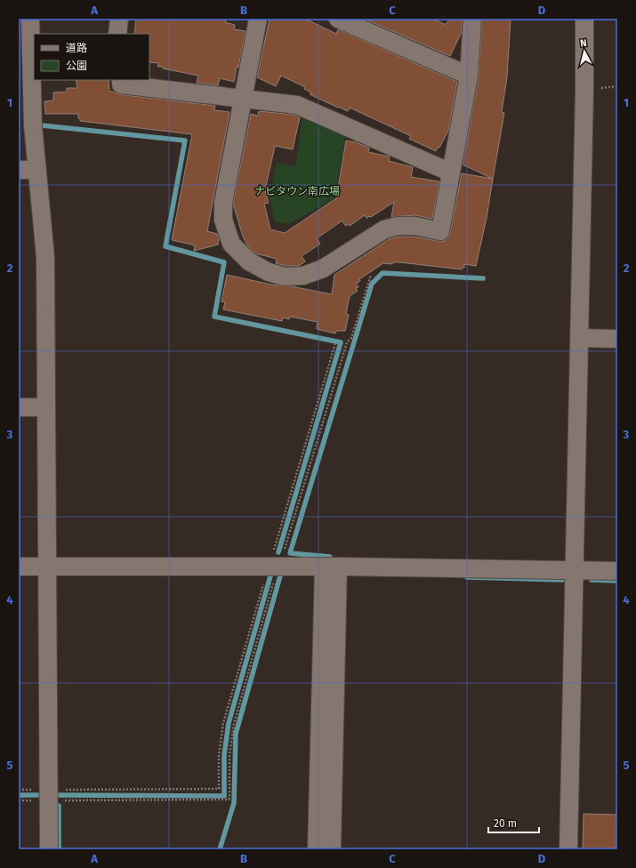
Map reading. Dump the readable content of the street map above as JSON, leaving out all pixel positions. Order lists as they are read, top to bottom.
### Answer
{
  "parks": ["ナビタウン南広場"],
  "legend": ["道路", "公園"],
  "scale_bar": "20 m",
  "north": "top",
  "grid": {
    "columns": [
      "A",
      "B",
      "C",
      "D"
    ],
    "rows": [
      "1",
      "2",
      "3",
      "4",
      "5"
    ]
  }
}
